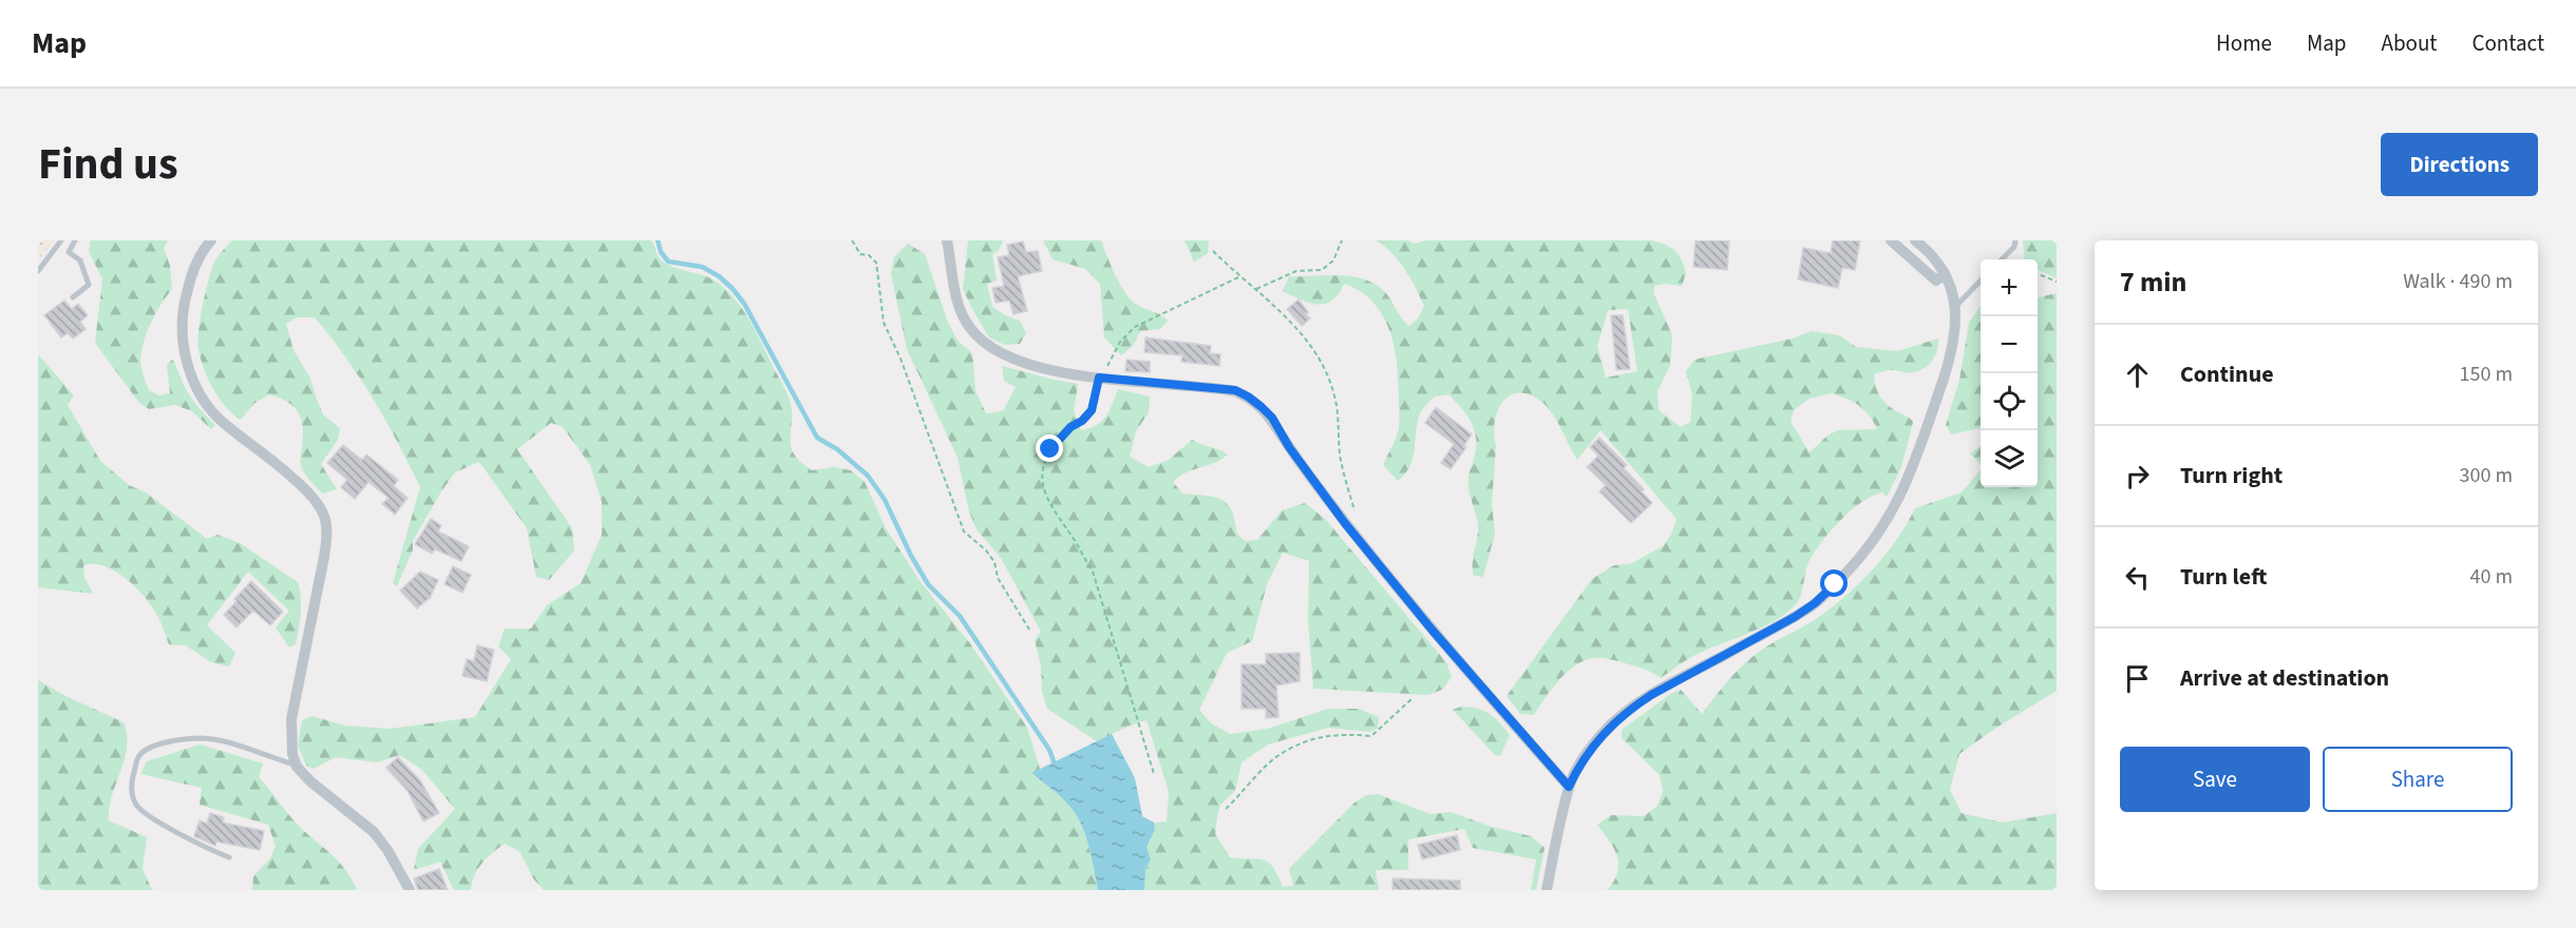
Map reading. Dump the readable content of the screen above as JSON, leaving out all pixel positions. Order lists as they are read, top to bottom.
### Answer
{
  "page": {
    "header": "Map",
    "nav": [
      "Home",
      "Map",
      "About",
      "Contact"
    ],
    "title": "Find us",
    "buttons": [
      "Directions",
      ["Save", "Share"]
    ],
    "heading": ["7 min", "Walk · 490 m"],
    "map_buttons": ["+", "−"],
    "list": [
      ["Continue", "150 m"],
      ["Turn right", "300 m"],
      ["Turn left", "40 m"],
      "Arrive at destination"
    ]
  }
}
